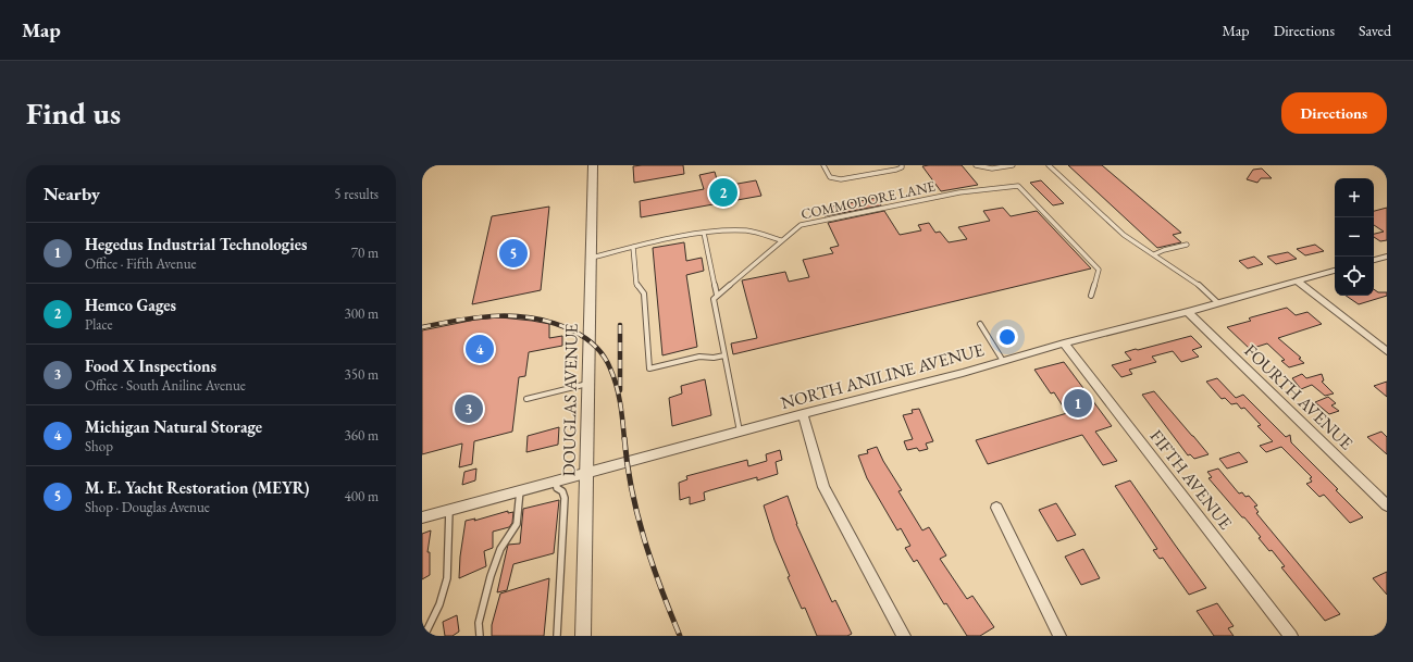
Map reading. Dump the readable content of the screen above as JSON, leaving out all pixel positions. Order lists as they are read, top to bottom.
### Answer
{
  "streets": {
    "street": [
      "NORTH ANILINE AVENUE",
      "FOURTH AVENUE",
      "DOUGLAS AVENUE",
      "FIFTH AVENUE"
    ],
    "lane": ["COMMODORE LANE"]
  },
  "crossings": [
    ["NORTH ANILINE AVENUE", "FOURTH AVENUE"],
    ["NORTH ANILINE AVENUE", "DOUGLAS AVENUE"],
    ["NORTH ANILINE AVENUE", "FIFTH AVENUE"]
  ],
  "page": {
    "header": "Map",
    "nav": ["Map", "Directions", "Saved"],
    "buttons": "Directions",
    "title": "Find us",
    "heading": ["Nearby", "5 results"],
    "pins": [
      "2",
      "5",
      "4",
      "1",
      "3"
    ],
    "map_buttons": ["+", "−"],
    "list": [
      {
        "mark": "1",
        "name": "Hegedus Industrial Technologies",
        "note": "Office · Fifth Avenue",
        "value": "70 m"
      },
      {
        "mark": "2",
        "name": "Hemco Gages",
        "note": "Place",
        "value": "300 m"
      },
      {
        "mark": "3",
        "name": "Food X Inspections",
        "note": "Office · South Aniline Avenue",
        "value": "350 m"
      },
      {
        "mark": "4",
        "name": "Michigan Natural Storage",
        "note": "Shop",
        "value": "360 m"
      },
      {
        "mark": "5",
        "name": "M. E. Yacht Restoration (MEYR)",
        "note": "Shop · Douglas Avenue",
        "value": "400 m"
      }
    ]
  }
}
